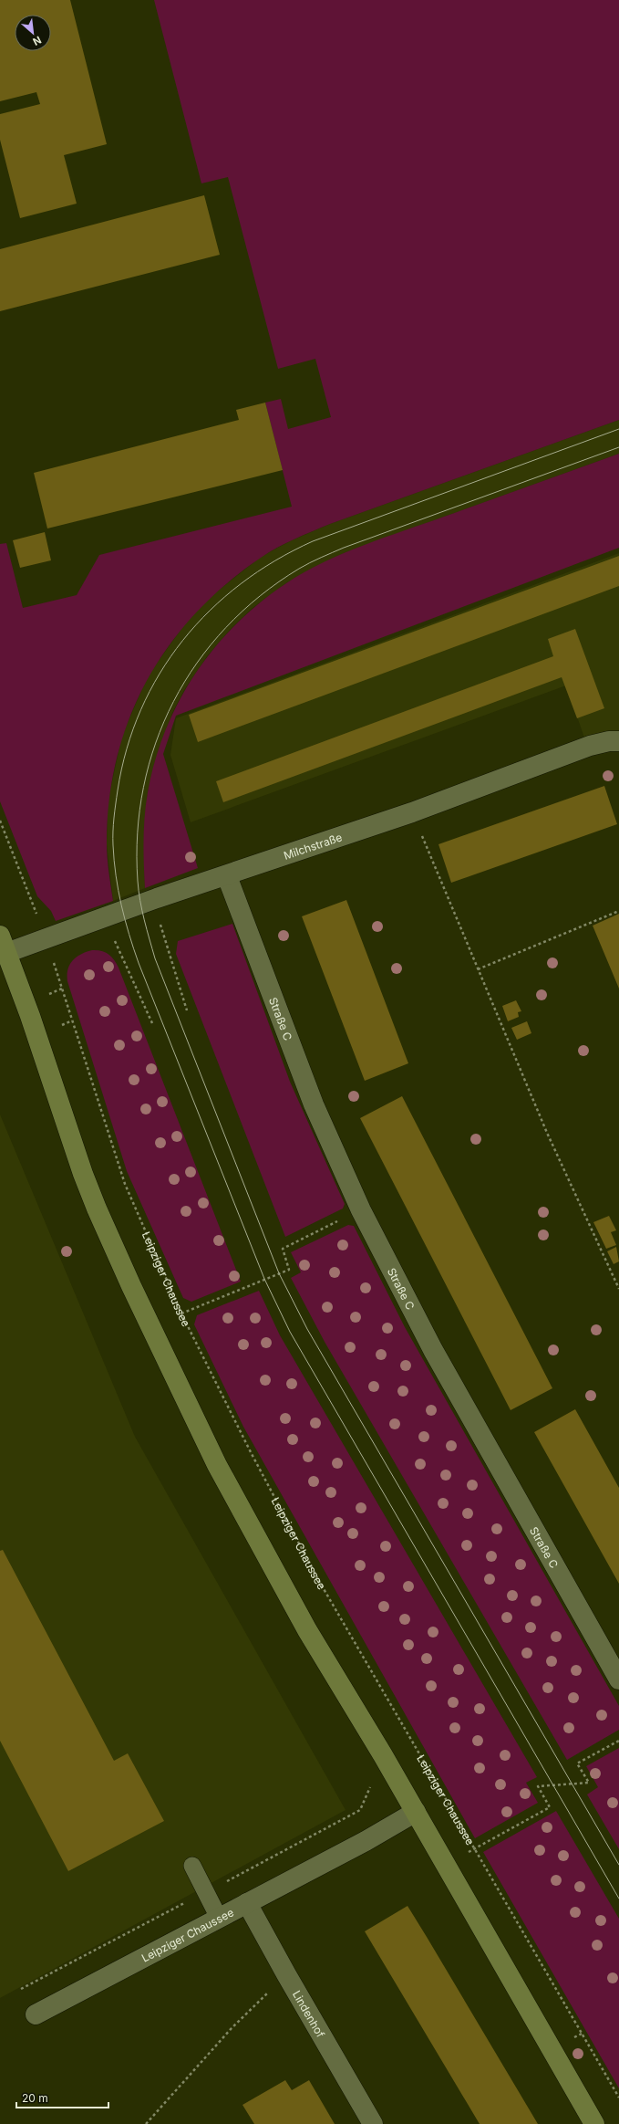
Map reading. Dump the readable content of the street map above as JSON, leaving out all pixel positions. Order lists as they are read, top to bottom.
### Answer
{
  "streets": {
    "street": [
      "Milchstraße",
      "Straße C",
      "Leipziger Chaussee",
      "Lindenhof"
    ]
  },
  "crossings": [
    ["Milchstraße", "Straße C"],
    ["Leipziger Chaussee", "Lindenhof"]
  ],
  "scale_bar": "20 m",
  "north": "bottom right"
}
